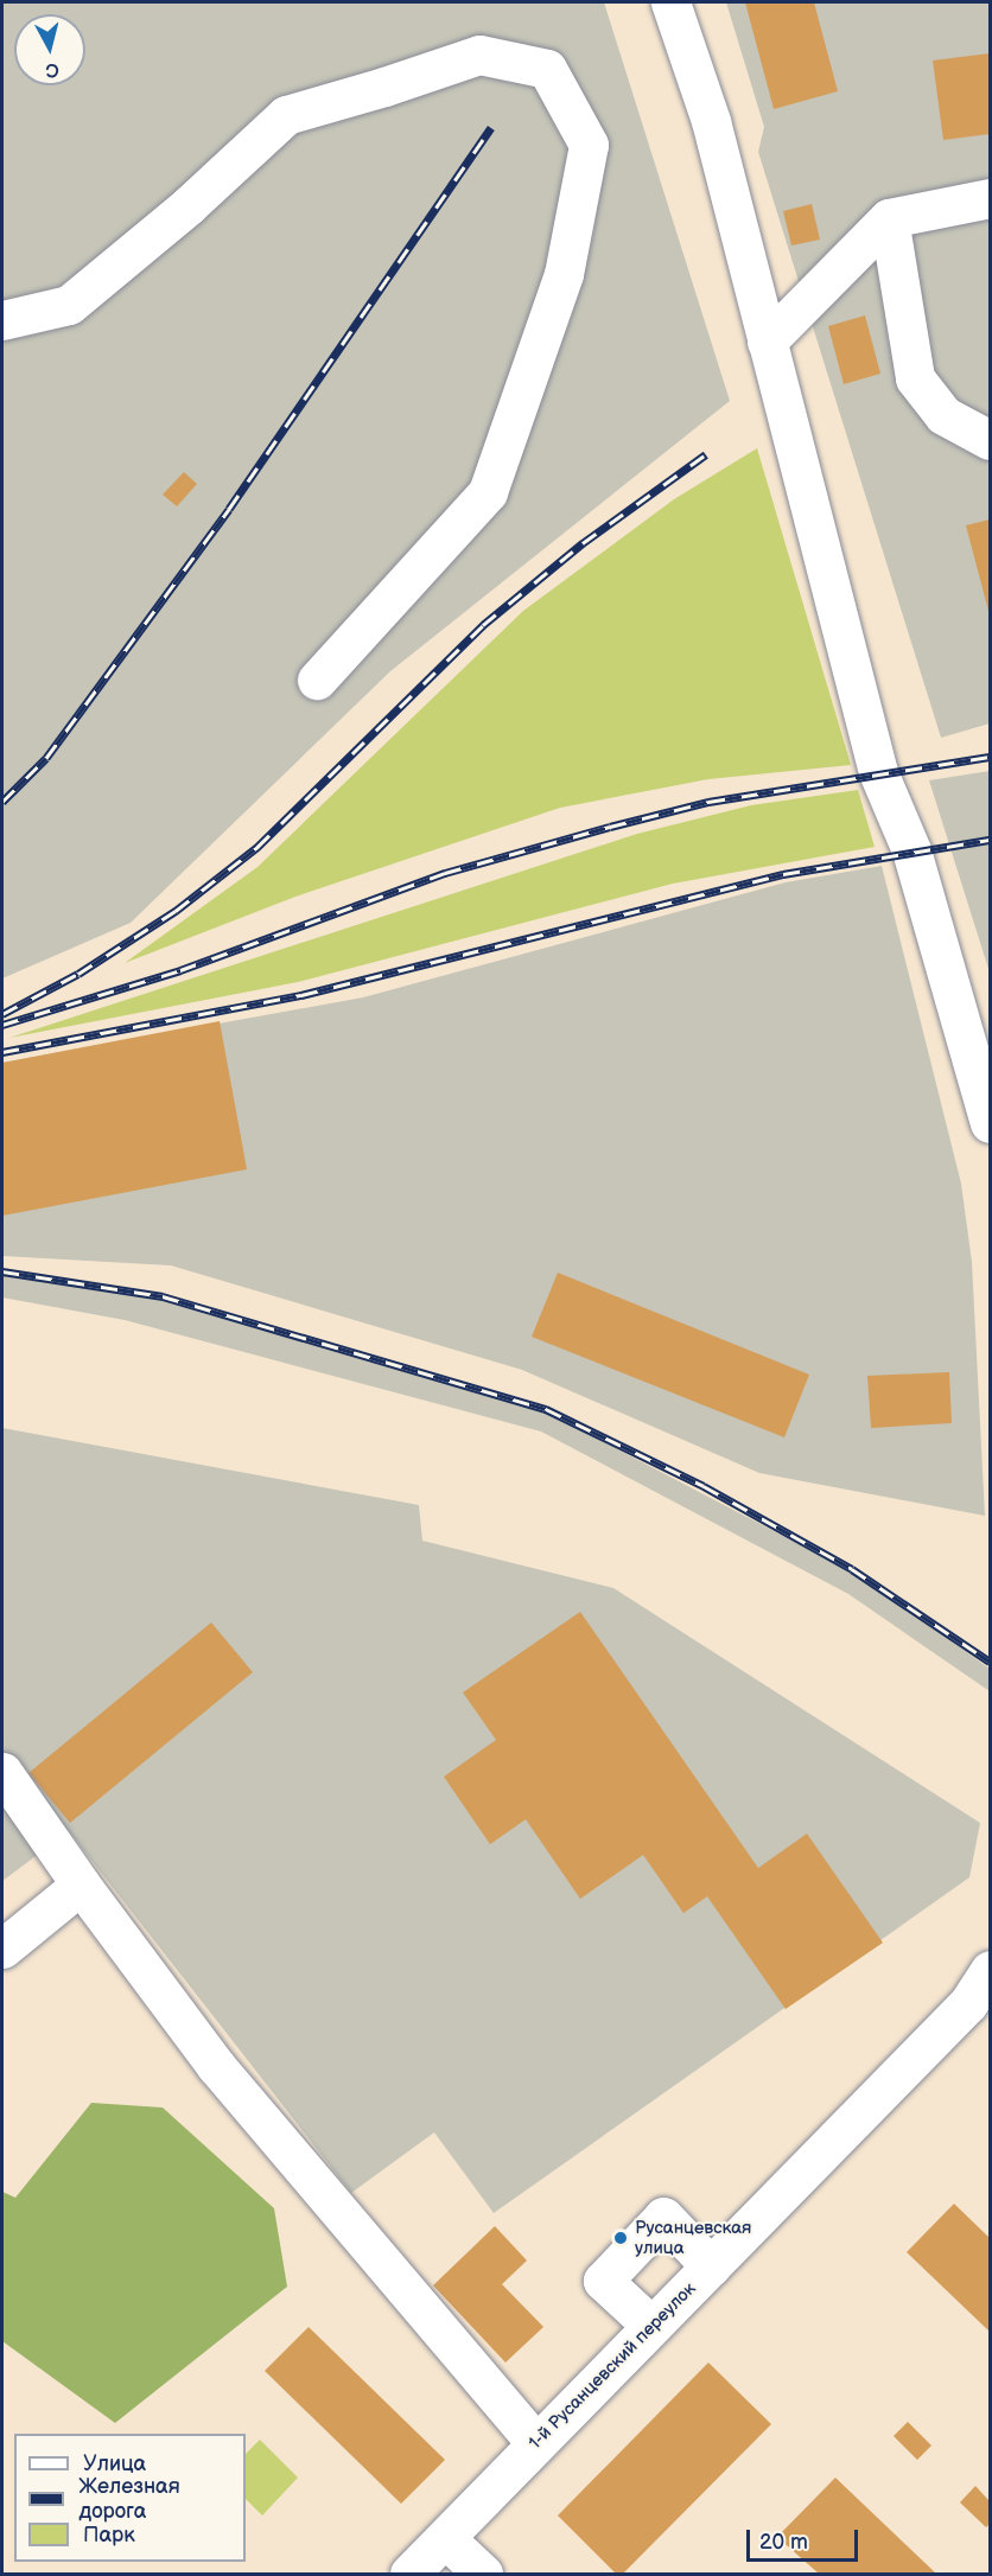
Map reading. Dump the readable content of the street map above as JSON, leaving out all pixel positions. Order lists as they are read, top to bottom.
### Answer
{
  "streets": {
    "street": ["1-й Русанцевский переулок"]
  },
  "places": ["Русанцевская улица"],
  "legend": ["Улица", "Железная дорога", "Парк"],
  "scale_bar": "20 m",
  "north": "bottom"
}
